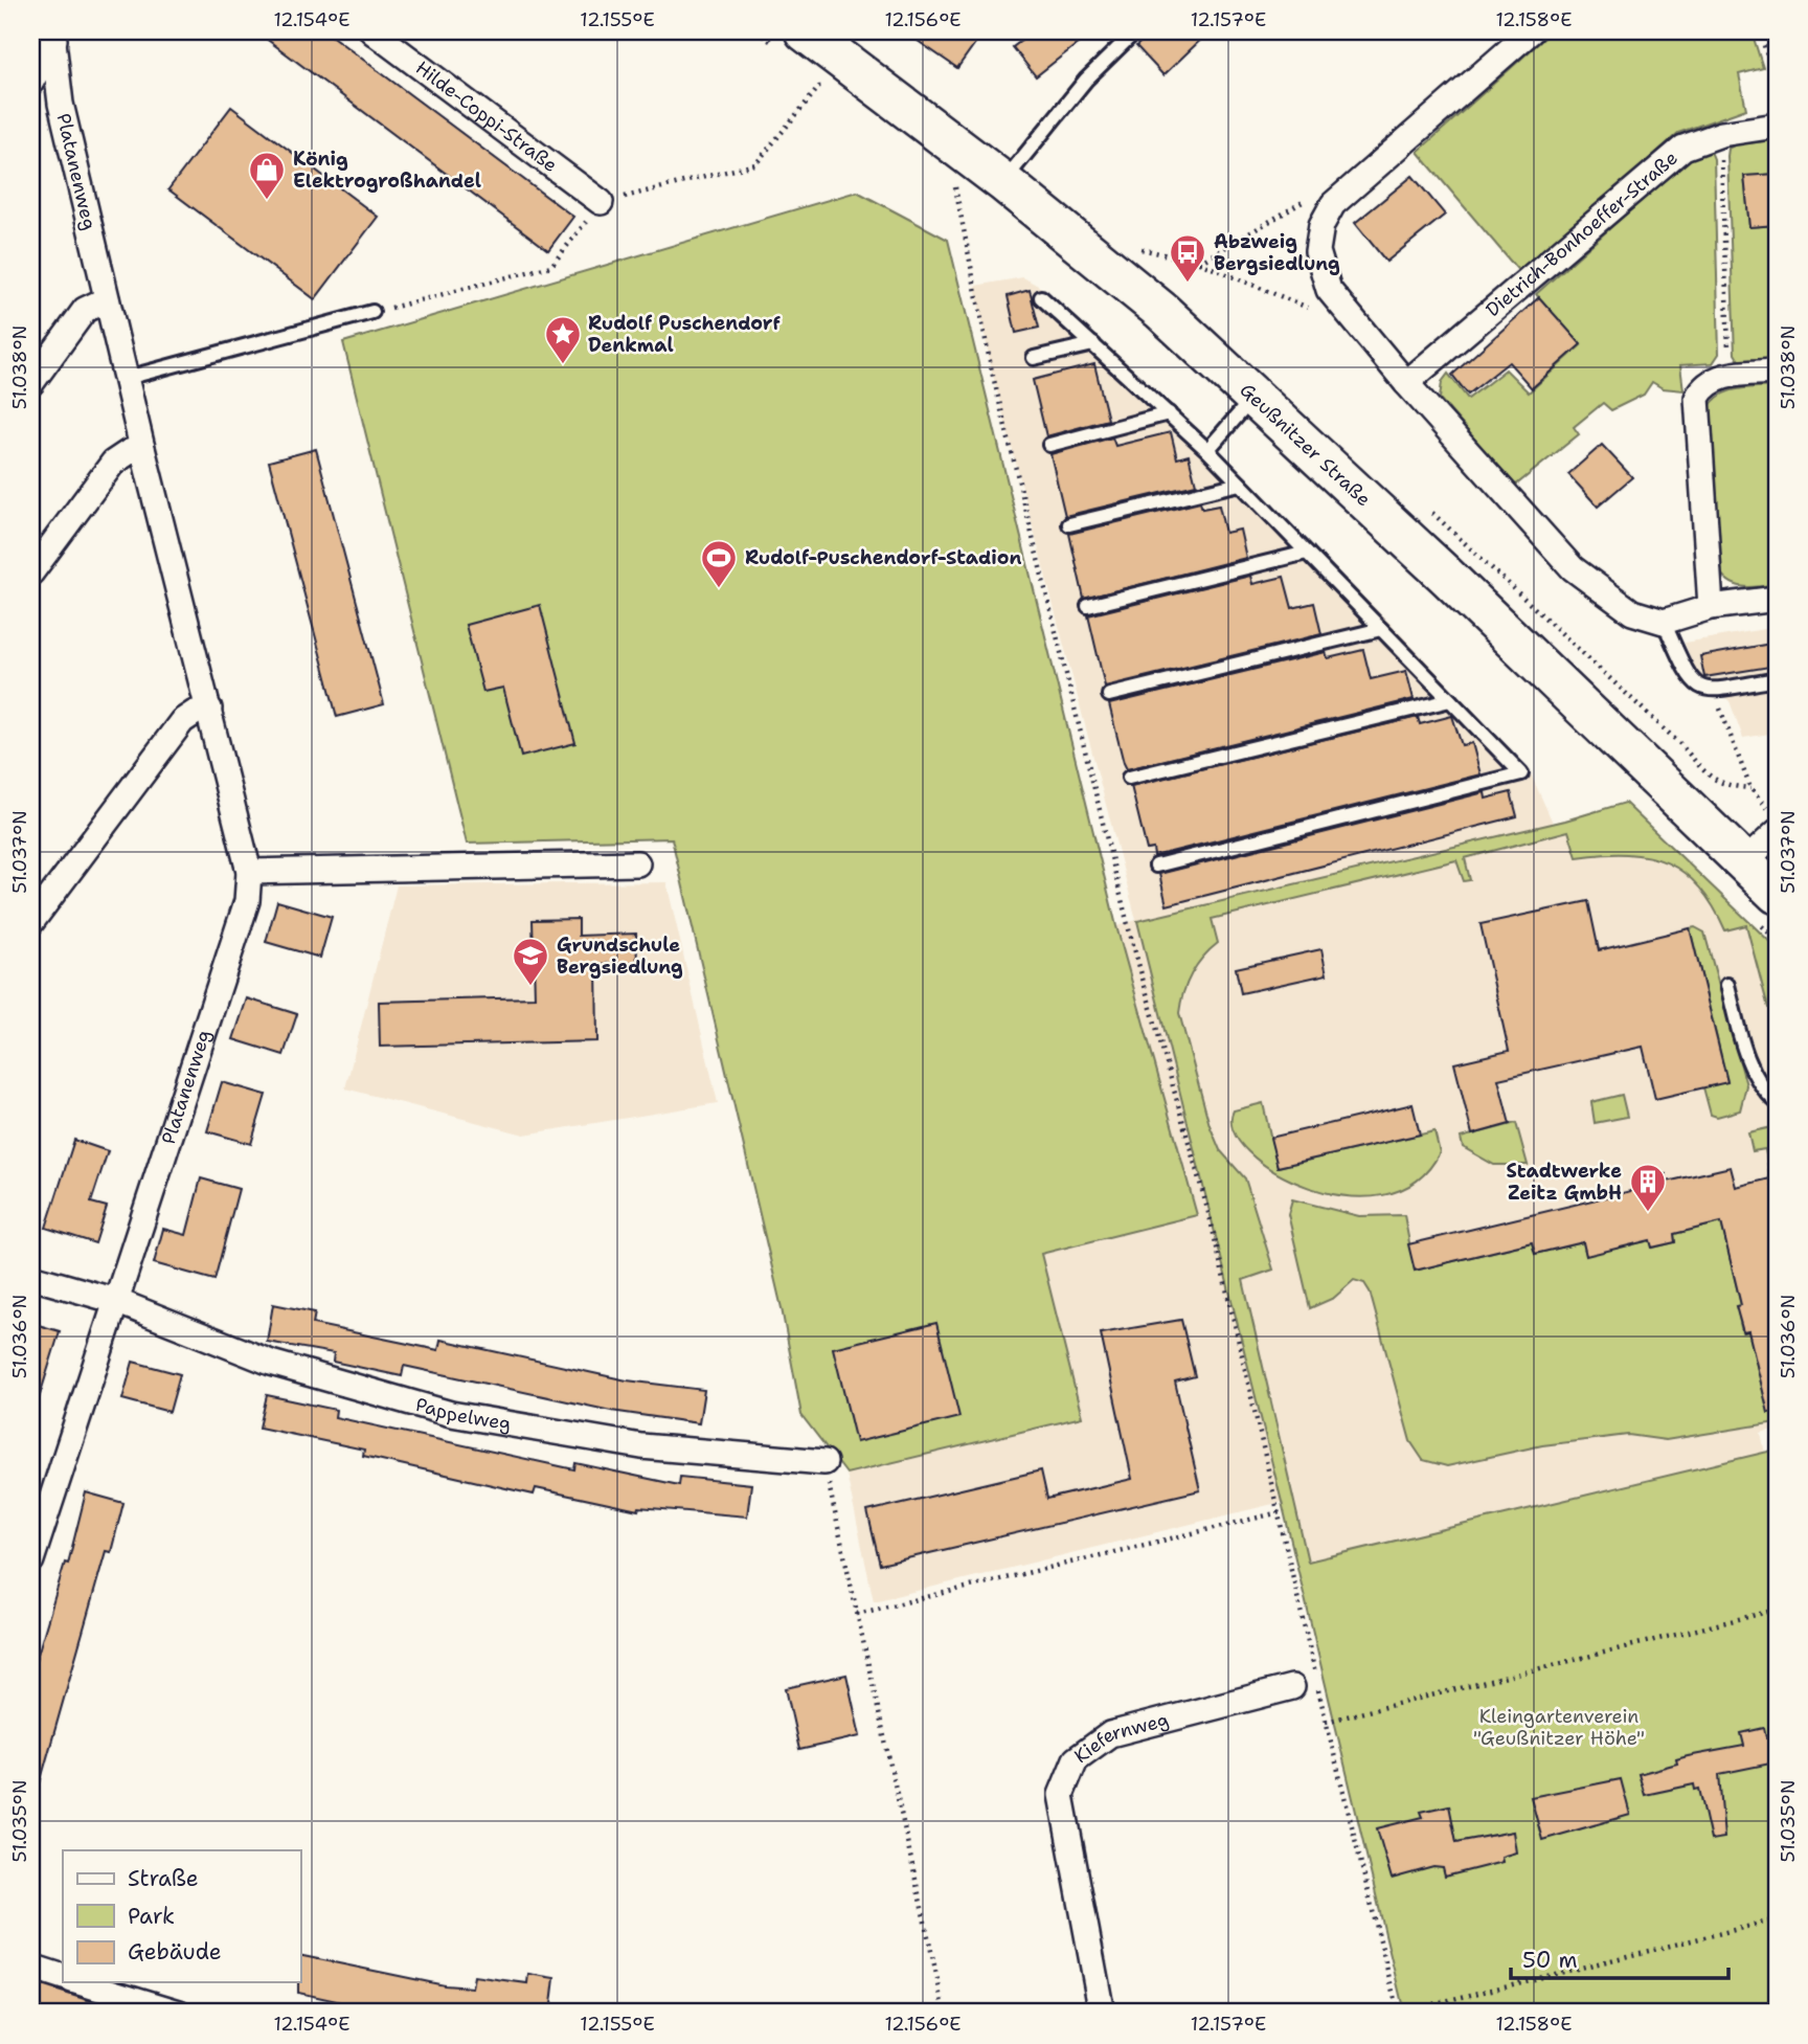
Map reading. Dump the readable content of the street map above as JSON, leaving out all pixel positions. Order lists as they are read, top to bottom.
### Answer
{
  "streets": {
    "main road": ["Geußnitzer Straße"],
    "street": [
      "Hilde-Coppi-Straße",
      "Platanenweg",
      "Dietrich-Bonhoeffer-Straße",
      "Pappelweg",
      "Kiefernweg"
    ]
  },
  "crossings": [
    ["Platanenweg", "Pappelweg"]
  ],
  "parks": ["Kleingartenverein \"Geußnitzer Höhe\""],
  "places": {
    "shop": ["König Elektrogroßhandel"],
    "bus stop": ["Abzweig Bergsiedlung"],
    "place": ["Rudolf Puschendorf Denkmal"],
    "sports": ["Rudolf-Puschendorf-Stadion"],
    "school or university": ["Grundschule Bergsiedlung"],
    "building": ["Stadtwerke Zeitz GmbH"]
  },
  "legend": ["Straße", "Park", "Gebäude"],
  "scale_bar": "50 m",
  "coordinates": [
    "12.154°E",
    "12.155°E",
    "12.156°E",
    "12.157°E",
    "12.158°E",
    "51.038°N",
    "51.037°N",
    "51.036°N",
    "51.035°N"
  ]
}
